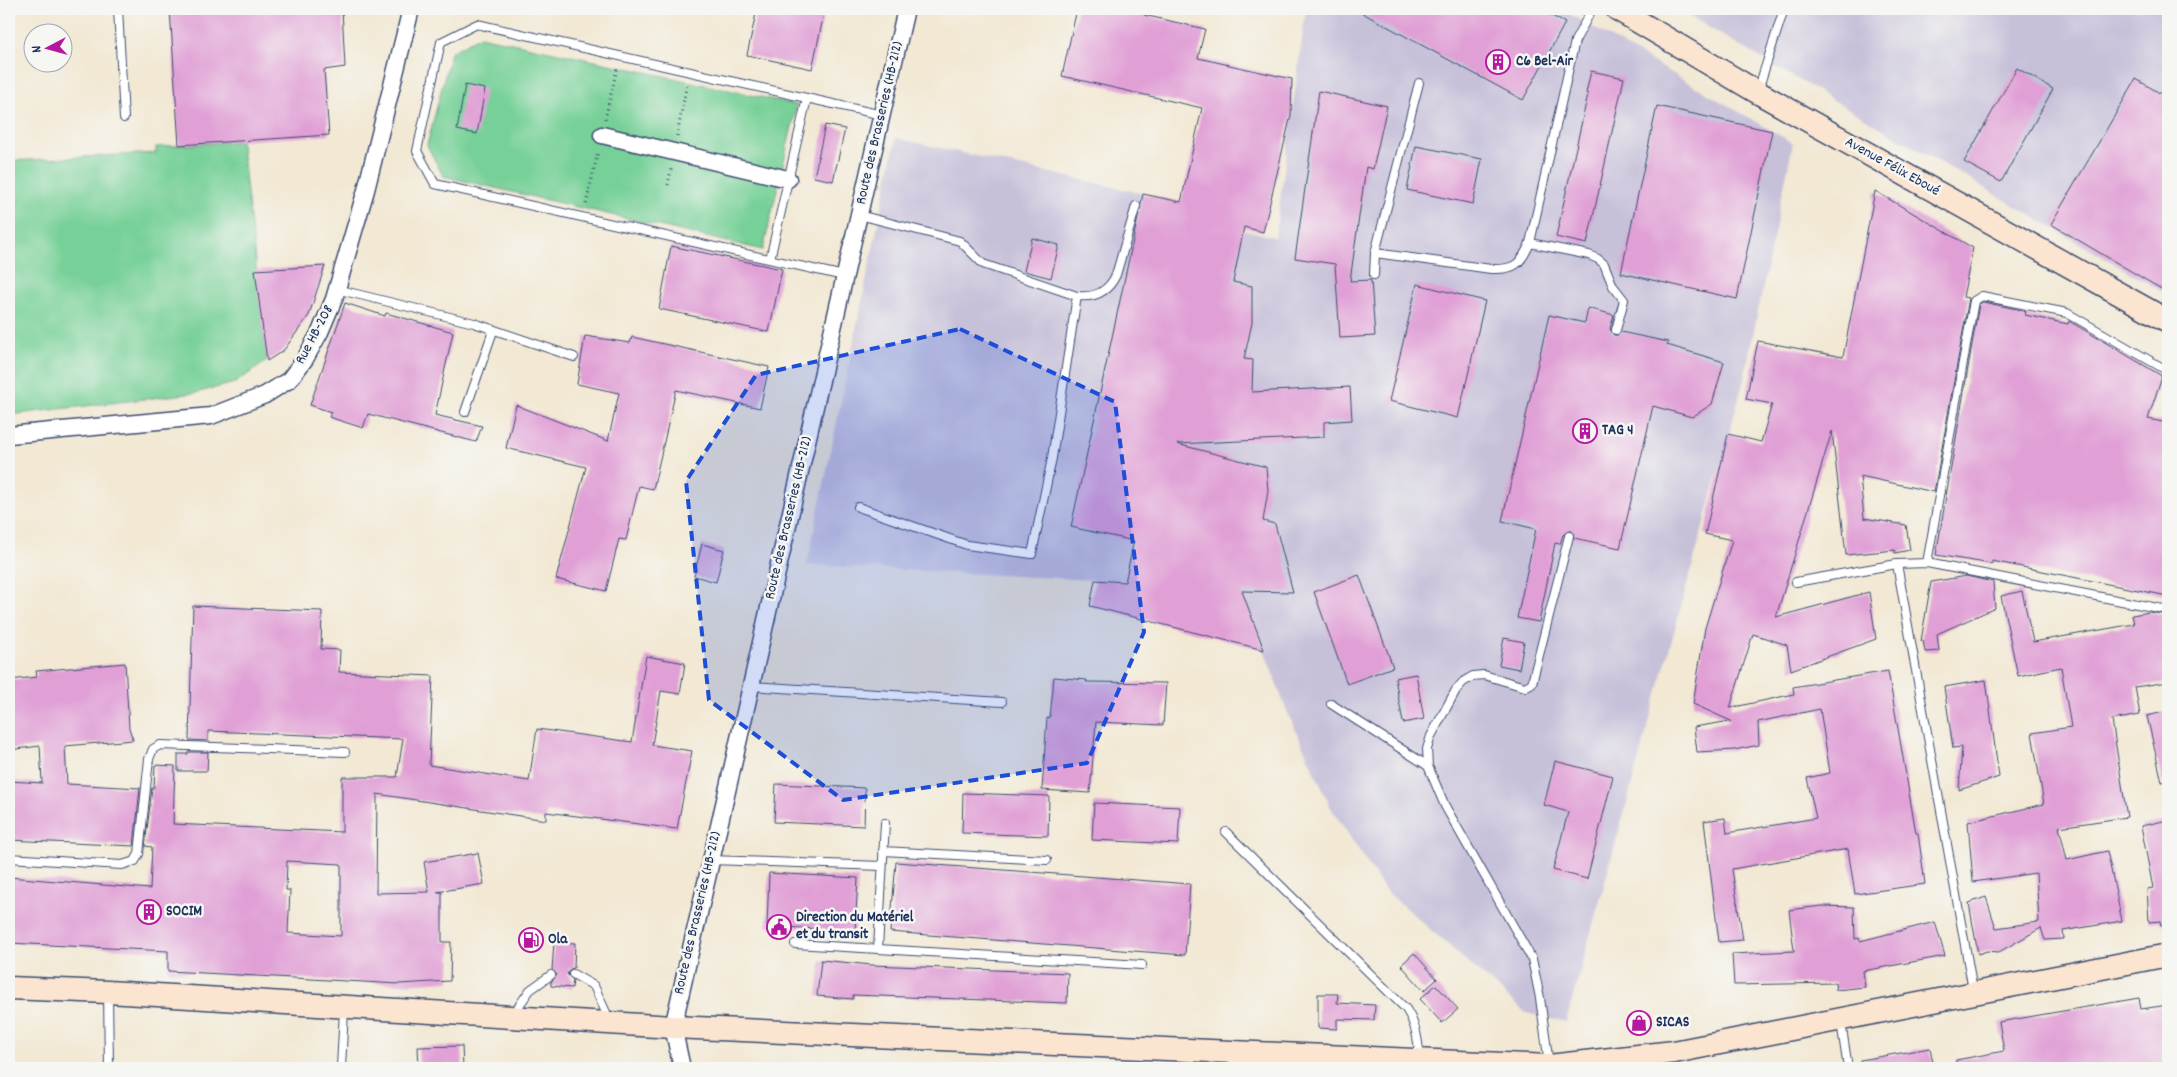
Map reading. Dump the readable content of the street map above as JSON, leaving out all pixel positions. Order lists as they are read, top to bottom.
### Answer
{
  "streets": {
    "street": ["Route des Brasseries (HB-212)", "Avenue Félix Eboué", "Rue HB-208"]
  },
  "places": {
    "building": ["C6 Bel-Air", "TAG 4", "SOCIM"],
    "public building": ["Direction du Matériel et du transit"],
    "fuel station": ["Ola"],
    "shop": ["SICAS"]
  },
  "north": "left"
}
